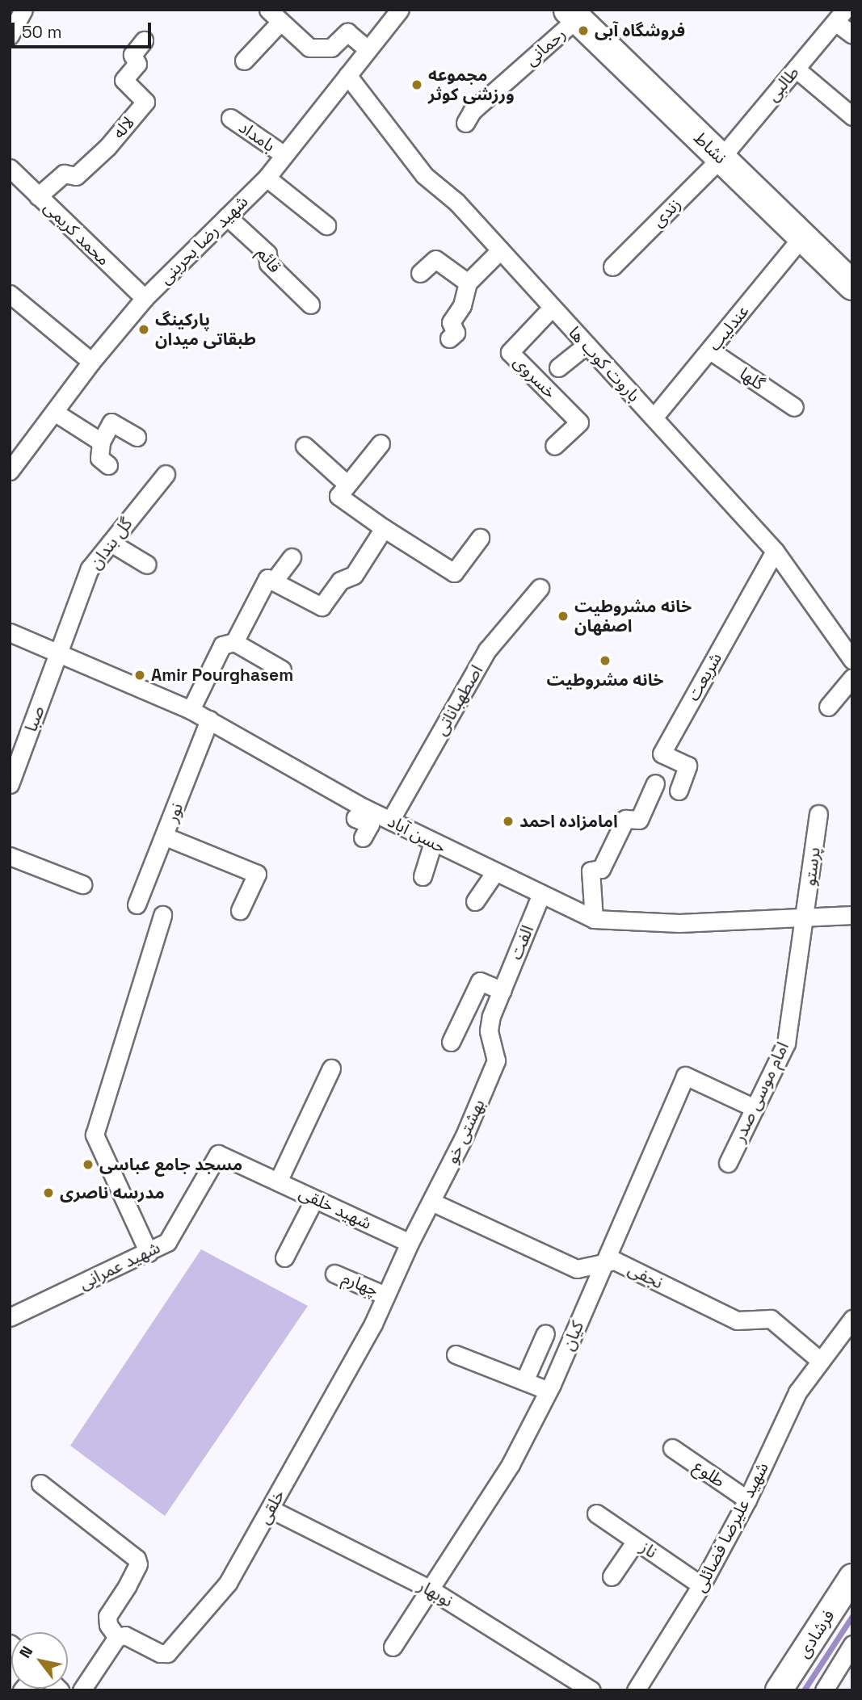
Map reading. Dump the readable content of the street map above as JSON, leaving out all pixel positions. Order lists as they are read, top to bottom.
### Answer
{
  "streets": {
    "main road": ["نشاط", "فرشادی"],
    "street": [
      "رحمانی",
      "طالبی",
      "لاله",
      "بامداد",
      "زندی",
      "محمد کریمی",
      "شهید رضا بحرینی",
      "قائم",
      "عندلیب",
      "باروت کوب ها",
      "خسروی",
      "گلها",
      "گل بندان",
      "شریعت",
      "اصطهباناتی",
      "صبا",
      "نور",
      "حسن آباد",
      "پرستو",
      "الفت",
      "امام موسی صدر",
      "بهشتی خو",
      "شهید خلقی",
      "شهید عمرانی",
      "نجفی",
      "چهارم",
      "کیان",
      "طلوع",
      "خلقی",
      "شهید علیرضا فضائلی",
      "ناز",
      "نوبهار"
    ]
  },
  "crossings": [
    ["رحمانی", "نشاط"],
    ["طالبی", "نشاط"],
    ["طالبی", "زندی"],
    ["لاله", "محمد کریمی"],
    ["بامداد", "شهید رضا بحرینی"],
    ["نشاط", "زندی"],
    ["نشاط", "عندلیب"],
    ["محمد کریمی", "شهید رضا بحرینی"],
    ["شهید رضا بحرینی", "قائم"],
    ["شهید رضا بحرینی", "باروت کوب ها"],
    ["عندلیب", "باروت کوب ها"],
    ["عندلیب", "گلها"],
    ["باروت کوب ها", "خسروی"],
    ["باروت کوب ها", "شریعت"],
    ["گل بندان", "صبا"],
    ["گل بندان", "حسن آباد"],
    ["اصطهباناتی", "حسن آباد"],
    ["صبا", "حسن آباد"],
    ["نور", "حسن آباد"],
    ["حسن آباد", "پرستو"],
    ["حسن آباد", "الفت"],
    ["حسن آباد", "امام موسی صدر"],
    ["پرستو", "امام موسی صدر"],
    ["الفت", "بهشتی خو"],
    ["امام موسی صدر", "کیان"],
    ["بهشتی خو", "نجفی"],
    ["شهید خلقی", "شهید عمرانی"],
    ["شهید خلقی", "خلقی"],
    ["نجفی", "کیان"],
    ["نجفی", "شهید علیرضا فضائلی"],
    ["چهارم", "خلقی"],
    ["کیان", "نوبهار"],
    ["طلوع", "شهید علیرضا فضائلی"],
    ["خلقی", "نوبهار"],
    ["شهید علیرضا فضائلی", "ناز"]
  ],
  "places": [
    "فروشگاه آبی",
    "مجموعه ورزشی کوثر",
    "پارکینگ طبقاتی میدان",
    "خانه مشروطیت اصفهان",
    "خانه مشروطیت",
    "Amir Pourghasem",
    "امامزاده احمد",
    "مسجد جامع عباسی",
    "مدرسه ناصری"
  ],
  "scale_bar": "50 m",
  "north": "top left"
}
